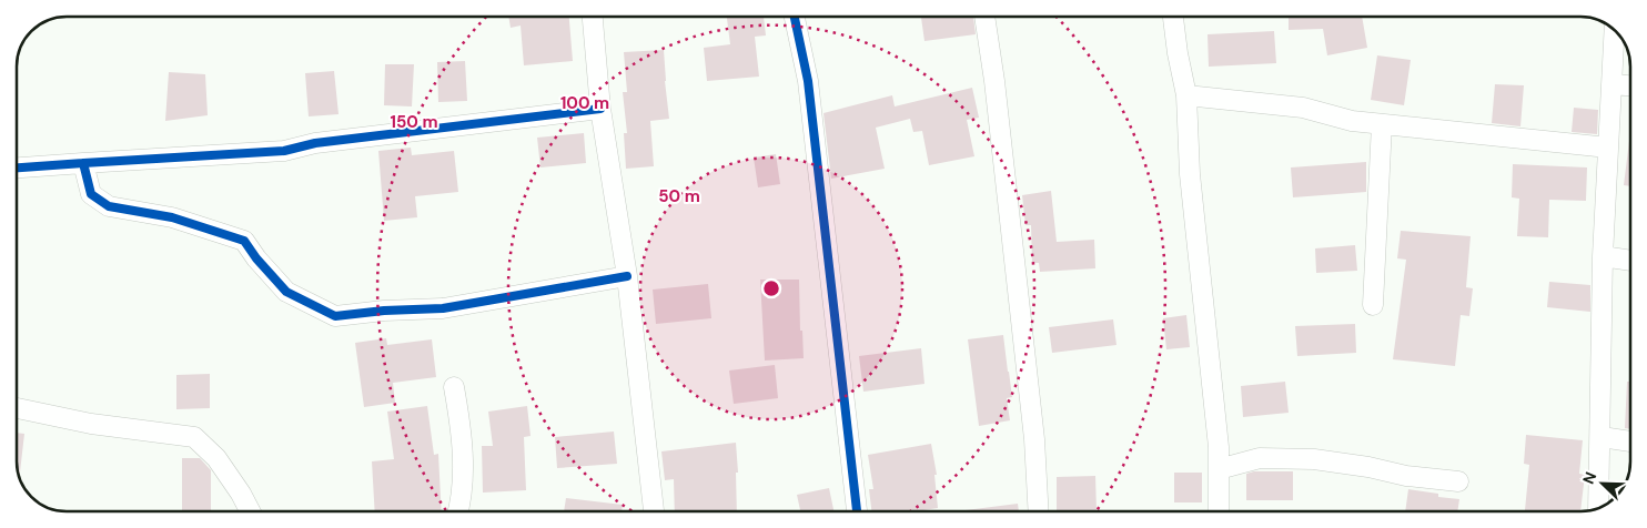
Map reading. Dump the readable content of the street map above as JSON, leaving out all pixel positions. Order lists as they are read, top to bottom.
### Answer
{
  "north": "top left",
  "rings": ["100 m", "150 m", "50 m"]
}
